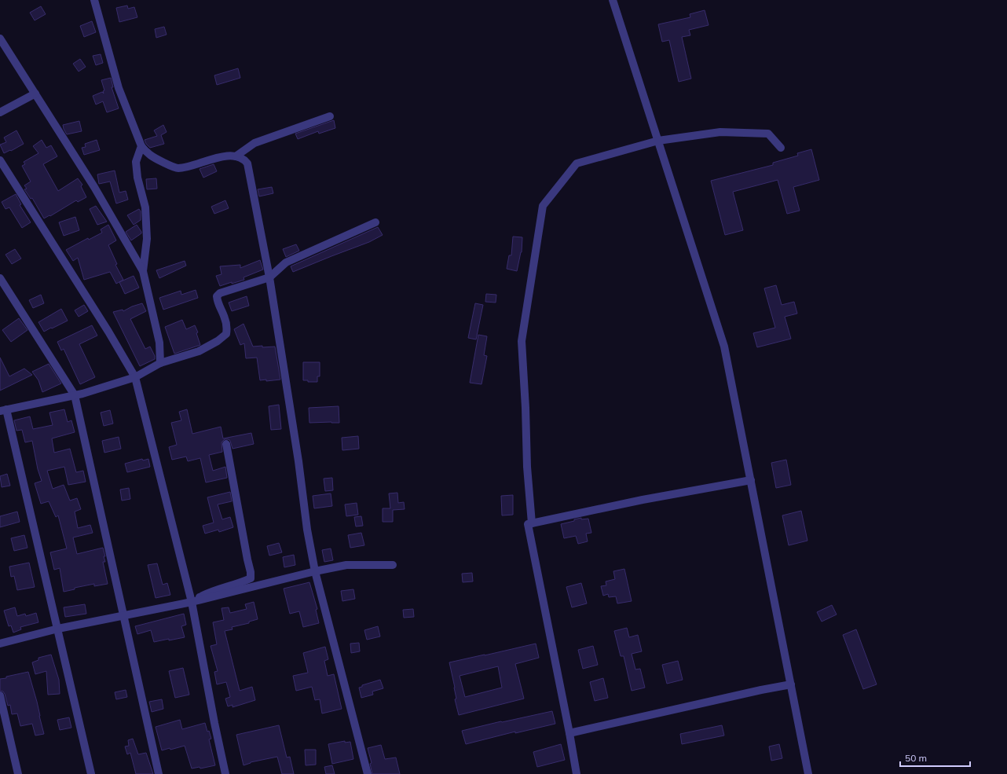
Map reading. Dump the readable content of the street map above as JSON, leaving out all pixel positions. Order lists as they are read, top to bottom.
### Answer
{
  "scale_bar": "50 m"
}
